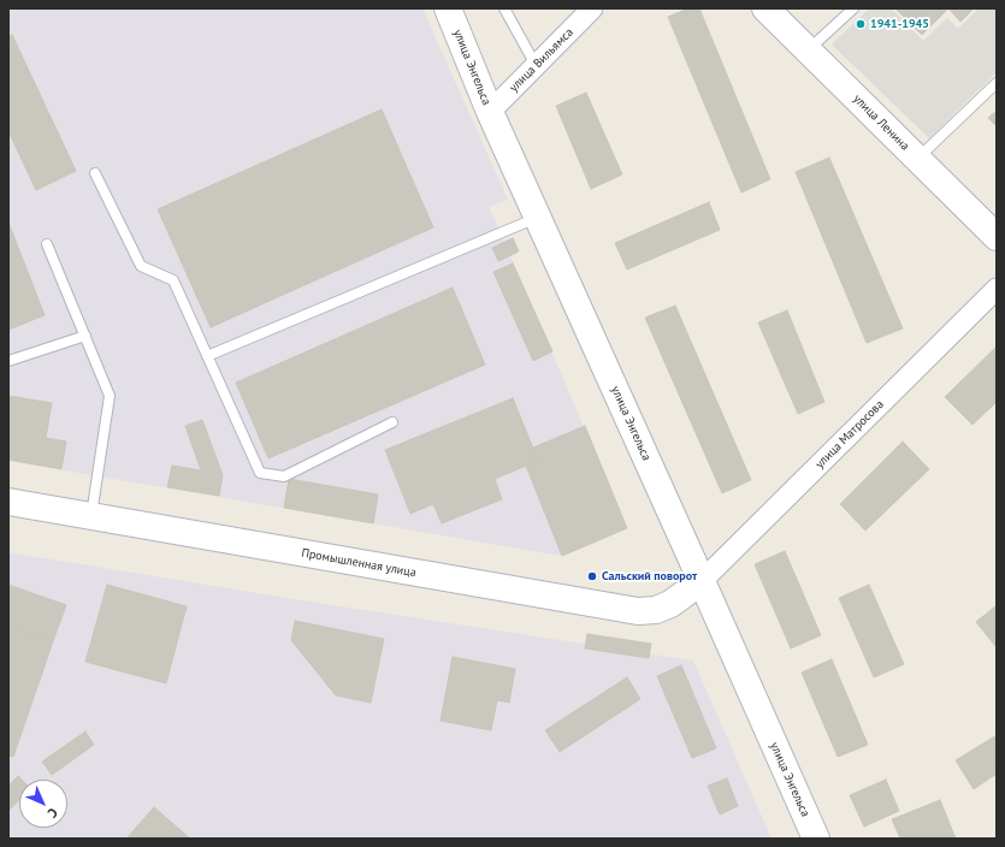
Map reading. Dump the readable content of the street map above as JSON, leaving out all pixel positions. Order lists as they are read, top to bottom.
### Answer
{
  "streets": {
    "street": [
      "улица Вильямса",
      "улица Энгельса",
      "улица Ленина",
      "улица Матросова",
      "Промышленная улица"
    ]
  },
  "crossings": [
    ["улица Вильямса", "улица Энгельса"],
    ["улица Энгельса", "улица Матросова"],
    ["улица Энгельса", "Промышленная улица"],
    ["улица Матросова", "Промышленная улица"]
  ],
  "places": ["1941-1945", "Сальский поворот"],
  "north": "bottom right"
}
